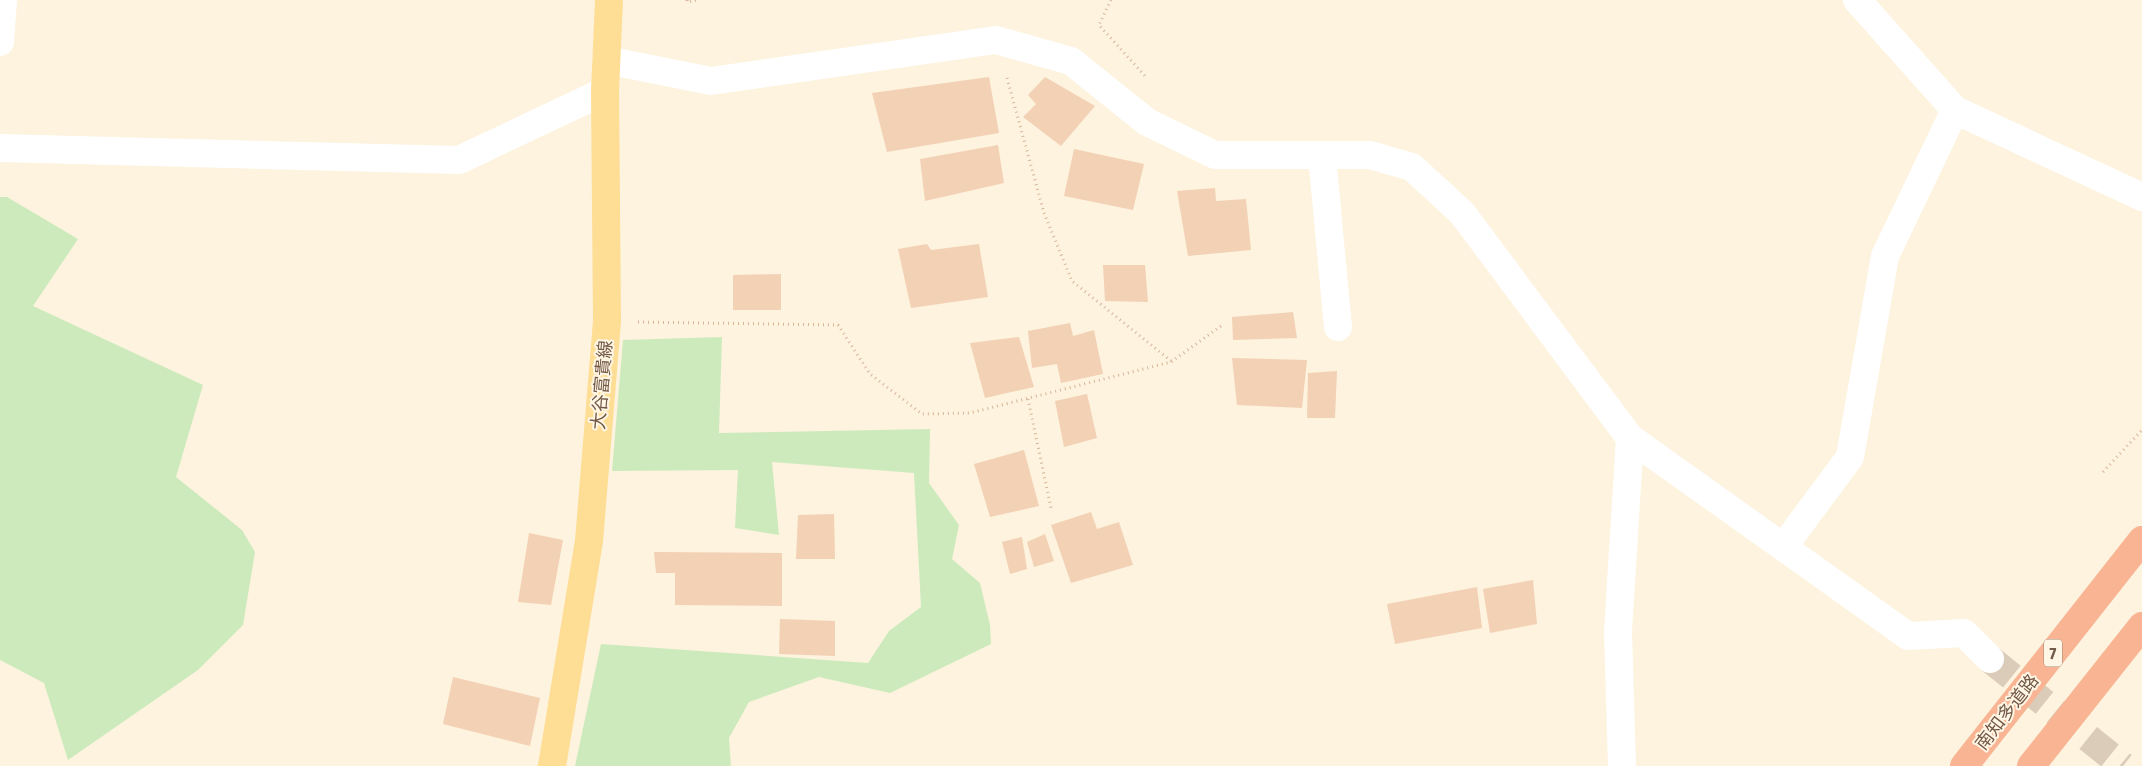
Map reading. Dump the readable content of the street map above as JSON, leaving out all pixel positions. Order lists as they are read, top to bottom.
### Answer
{
  "streets": {
    "highway": ["7", "南知多道路"],
    "main road": ["大谷富貴線"]
  }
}
